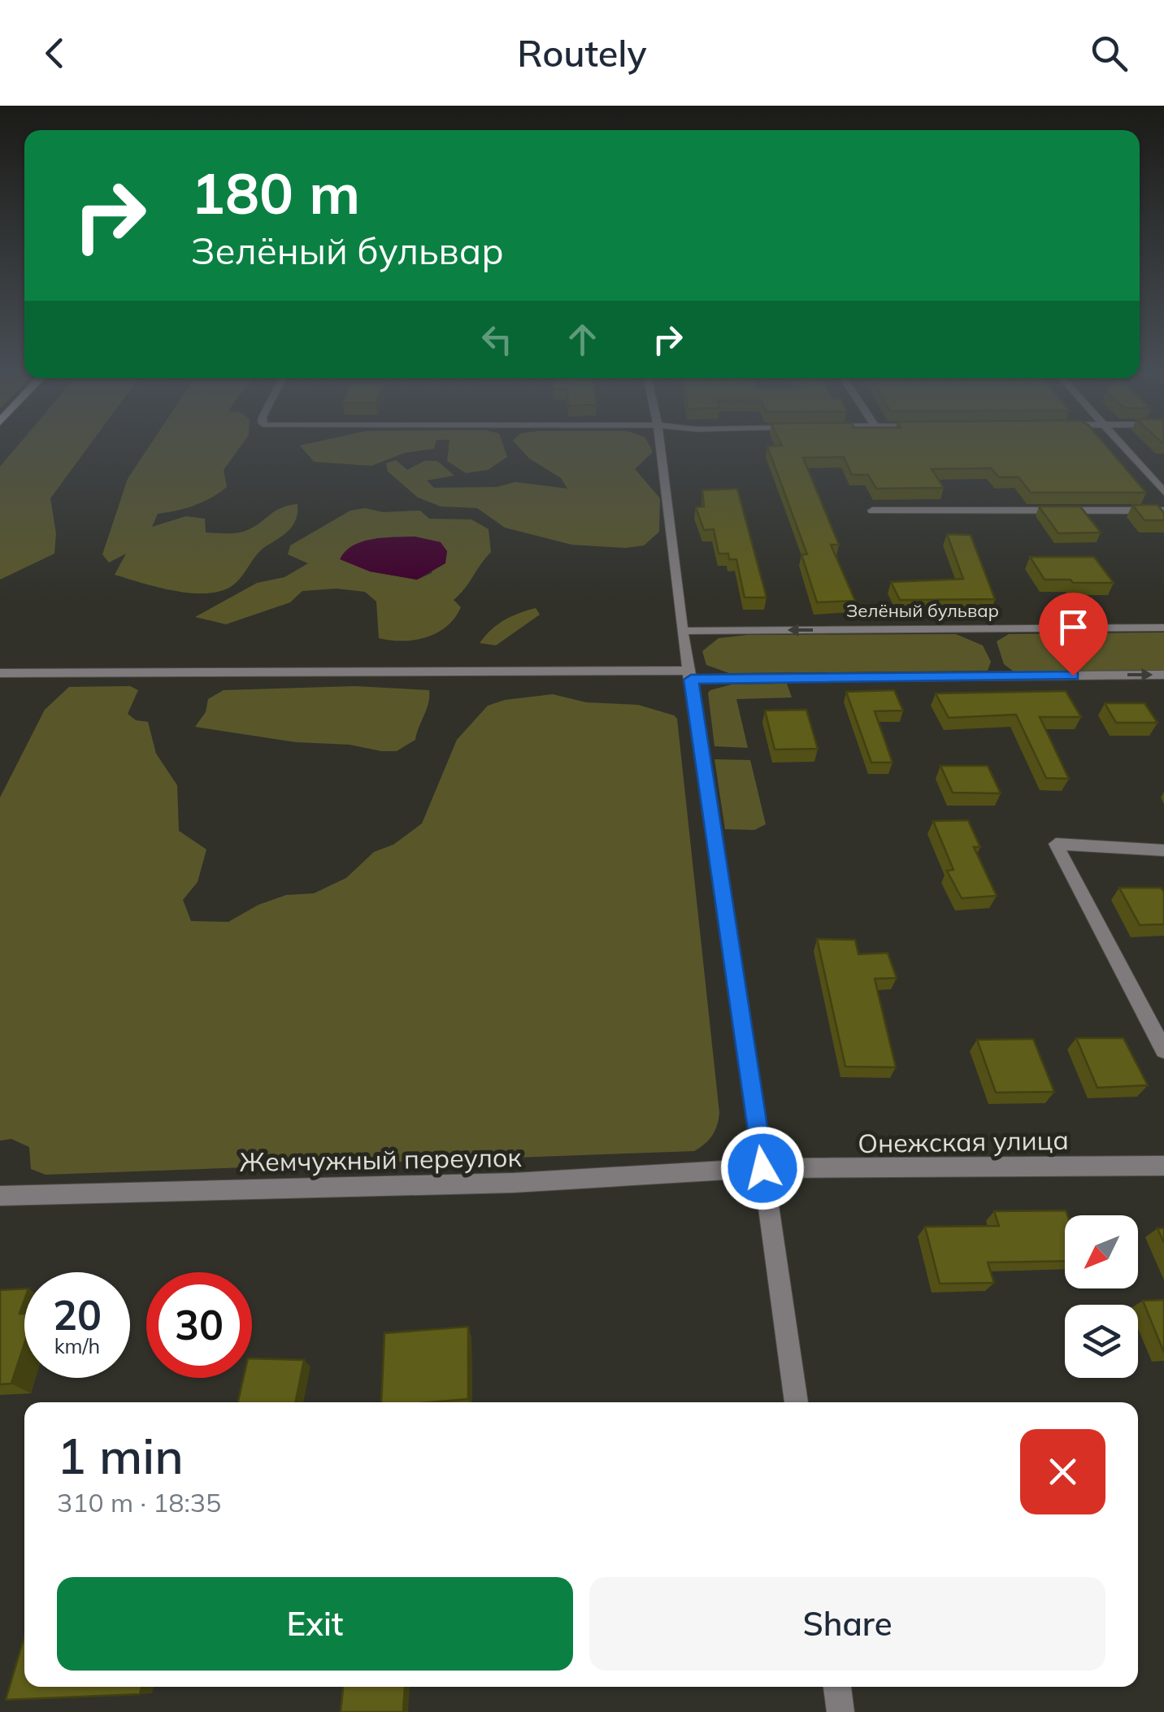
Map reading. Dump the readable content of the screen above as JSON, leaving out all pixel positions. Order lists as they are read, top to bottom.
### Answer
{
  "streets": {
    "street": ["Зелёный бульвар", "Онежская улица", "Жемчужный переулок"]
  },
  "crossings": [
    ["Онежская улица", "Жемчужный переулок"]
  ],
  "north": "bottom left",
  "page": {
    "header": "Routely",
    "turn": ["180 m", "Зелёный бульвар"],
    "speed": "20 km/h",
    "limit": "30",
    "heading": ["1 min", "310 m · 18:35"],
    "buttons": ["Exit", "Share"]
  }
}
